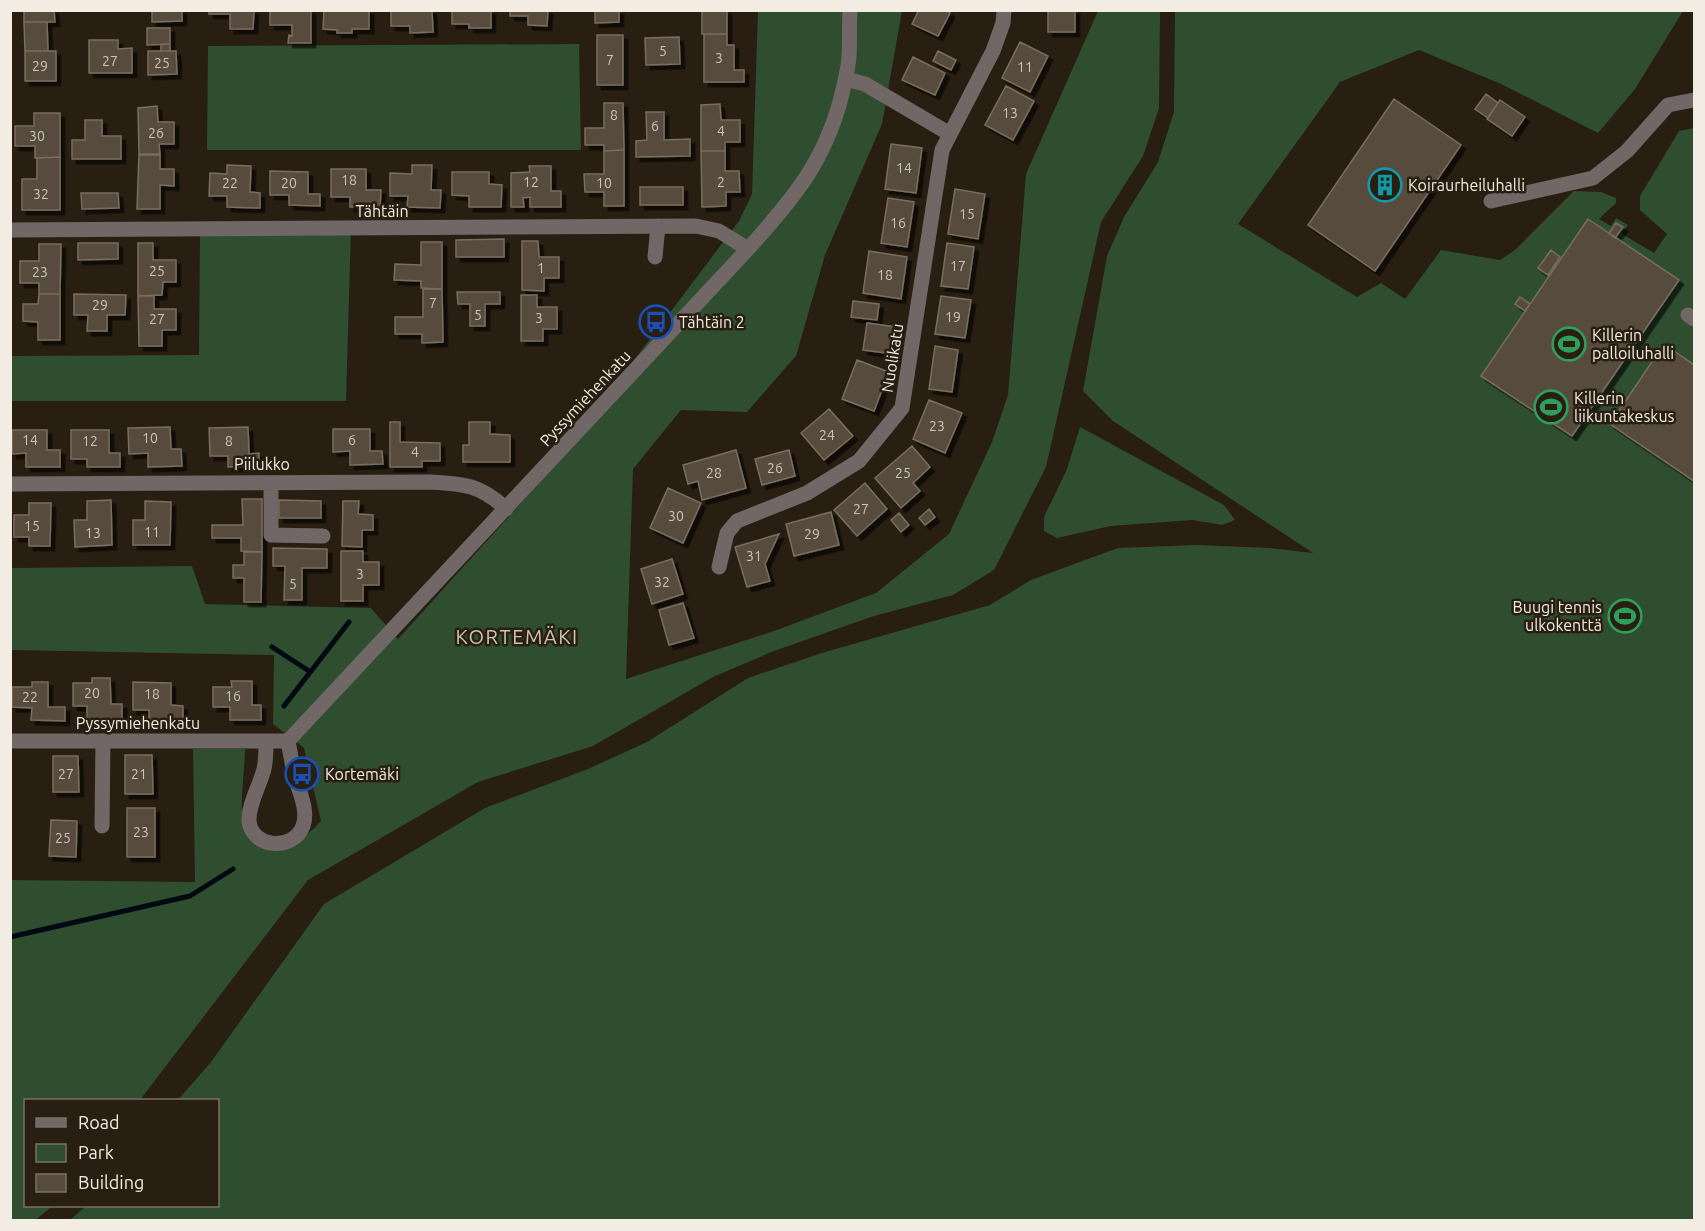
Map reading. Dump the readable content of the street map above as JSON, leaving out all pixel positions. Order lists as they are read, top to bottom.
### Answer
{
  "streets": {
    "street": [
      "Tähtäin",
      "Nuolikatu",
      "Pyssymiehenkatu",
      "Piilukko"
    ]
  },
  "crossings": [
    ["Tähtäin", "Pyssymiehenkatu"],
    ["Pyssymiehenkatu", "Piilukko"]
  ],
  "districts": ["KORTEMÄKI"],
  "places": {
    "building": ["Koiraurheiluhalli"],
    "bus stop": ["Tähtäin 2", "Kortemäki"],
    "sports": ["Killerin palloiluhalli", "Killerin liikuntakeskus", "Buugi tennis ulkokenttä"]
  },
  "house_numbers": [
    "5",
    "3",
    "7",
    "27",
    "25",
    "29",
    "11",
    "13",
    "8",
    "6",
    "4",
    "26",
    "30",
    "14",
    "18",
    "12",
    "2",
    "22",
    "20",
    "10",
    "32",
    "15",
    "16",
    "17",
    "1",
    "25",
    "23",
    "18",
    "7",
    "29",
    "5",
    "19",
    "3",
    "27",
    "23",
    "24",
    "10",
    "14",
    "6",
    "12",
    "8",
    "4",
    "26",
    "28",
    "25",
    "27",
    "30",
    "15",
    "11",
    "13",
    "29",
    "31",
    "3",
    "32",
    "5",
    "20",
    "18",
    "16",
    "22",
    "27",
    "21",
    "23",
    "25"
  ],
  "legend": ["Road", "Park", "Building"]
}
